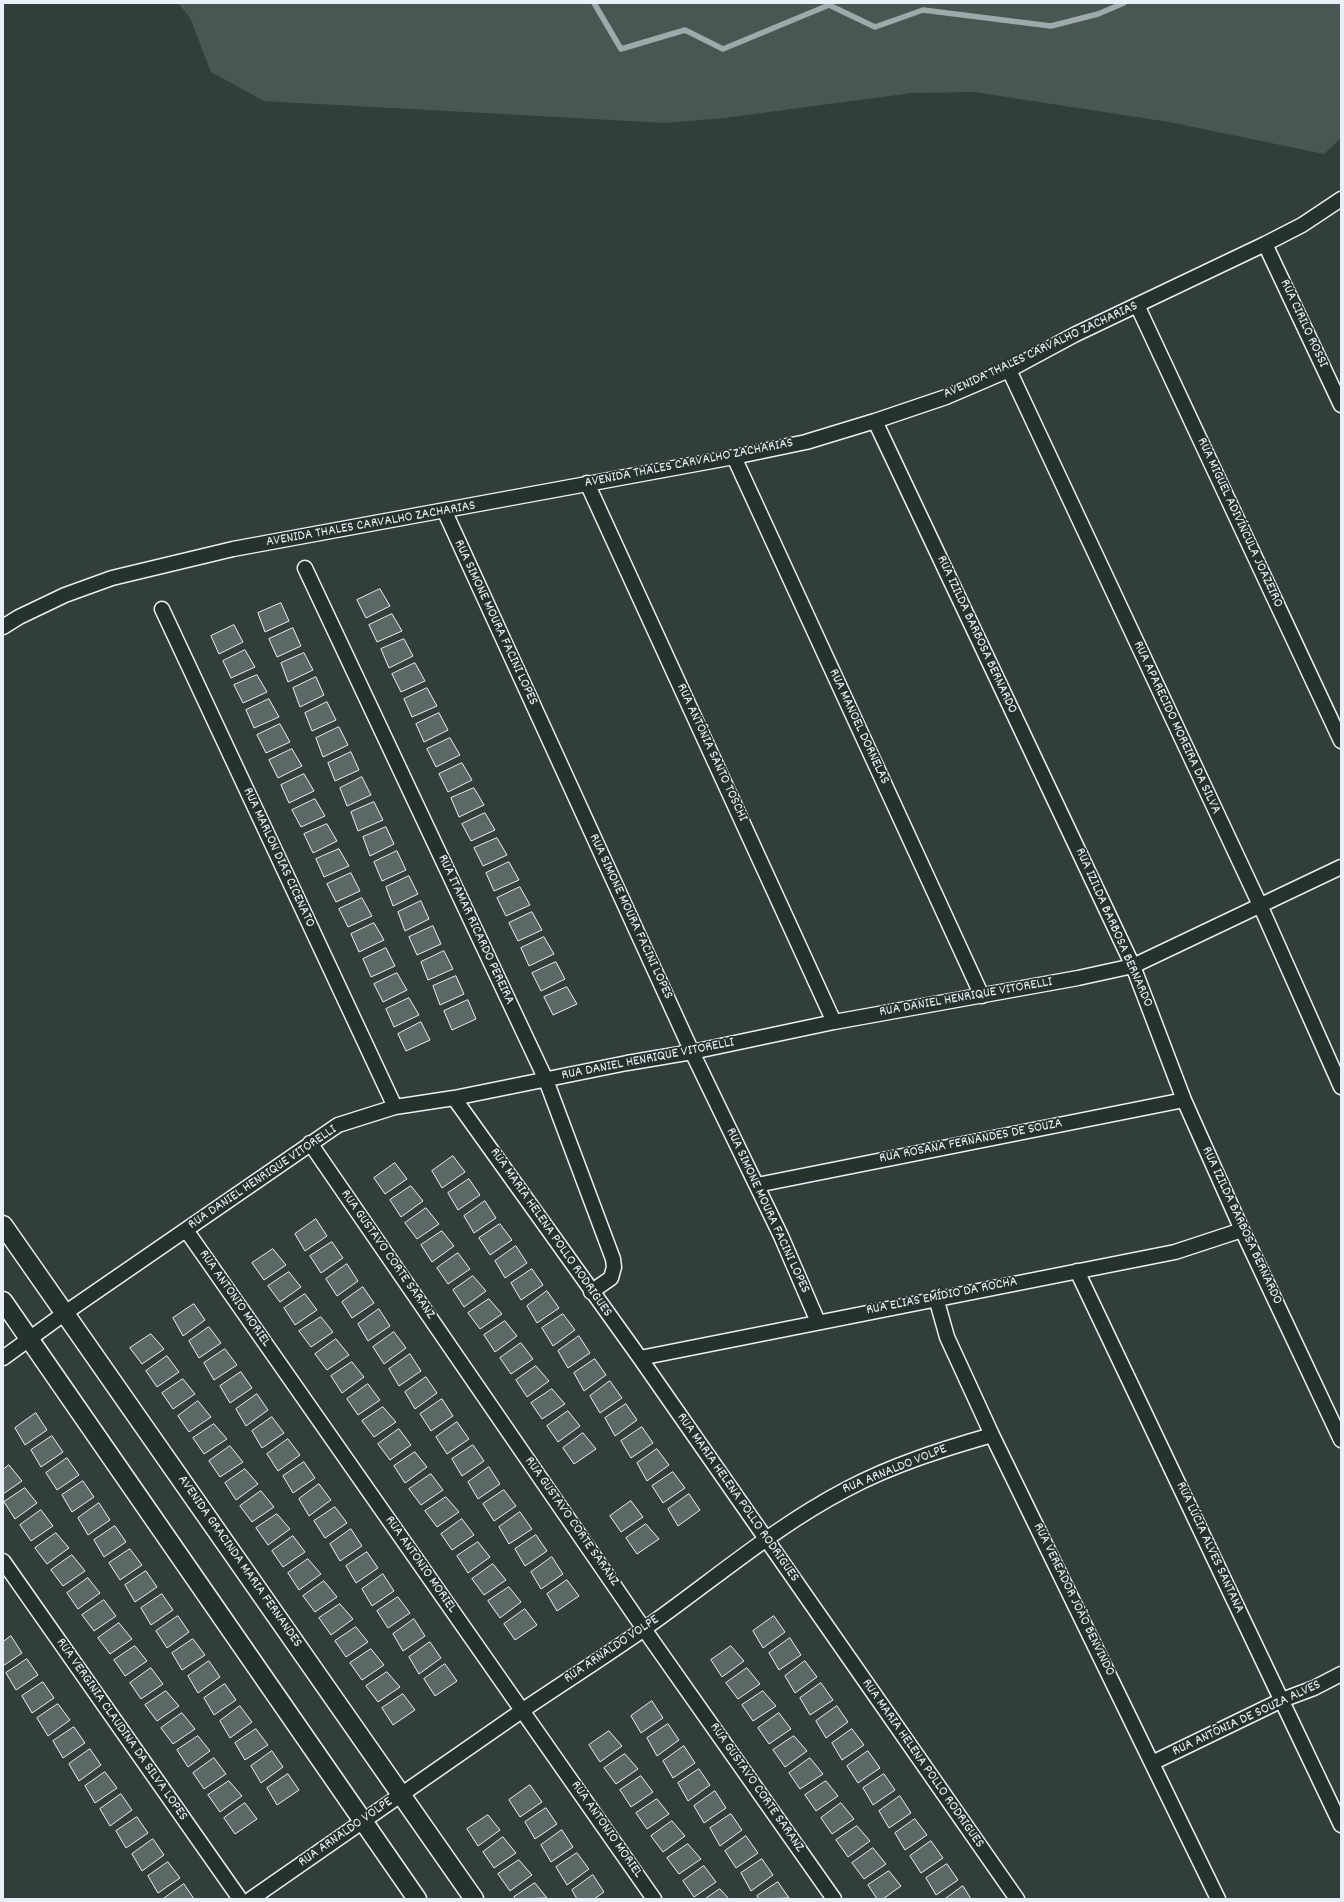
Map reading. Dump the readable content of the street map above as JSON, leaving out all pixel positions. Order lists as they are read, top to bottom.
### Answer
{
  "streets": {
    "street": [
      "RUA CIRILO ROSSI",
      "AVENIDA THALES CARVALHO ZACHARIAS",
      "RUA MIGUEL ADIVÍNCULA JOAZEIRO",
      "RUA SIMONE MOURA FACINI LOPES",
      "RUA IZILDA BARBOSA BERNARDO",
      "RUA MANOEL DORNELAS",
      "RUA APARECIDO MOREIRA DA SILVA",
      "RUA ANTÔNIA SANTO TOSCHI",
      "RUA MARLON DIAS CICENATO",
      "RUA ITAMAR RICARDO PEREIRA",
      "RUA DANIEL HENRIQUE VITORELLI",
      "RUA ROSANA FERNANDES DE SOUZA",
      "RUA MARIA HELENA POLLO RODRIGUES",
      "RUA GUSTAVO CORTE SARANZ",
      "RUA ELIAS EMÍDIO DA ROCHA",
      "RUA ANTONIO MORIEL",
      "RUA ARNALDO VOLPE",
      "RUA LÚCIA ALVES SANTANA",
      "AVENIDA GRACINDA MARIA FERNANDES",
      "RUA VEREADOR JOÃO BENVINDO",
      "RUA ANTÔNIA DE SOUZA ALVES",
      "RUA VERGINIA CLAUDINA DA SILVA LOPES"
    ]
  },
  "crossings": [
    ["RUA CIRILO ROSSI", "AVENIDA THALES CARVALHO ZACHARIAS"],
    ["AVENIDA THALES CARVALHO ZACHARIAS", "RUA MIGUEL ADIVÍNCULA JOAZEIRO"],
    ["AVENIDA THALES CARVALHO ZACHARIAS", "RUA SIMONE MOURA FACINI LOPES"],
    ["AVENIDA THALES CARVALHO ZACHARIAS", "RUA IZILDA BARBOSA BERNARDO"],
    ["AVENIDA THALES CARVALHO ZACHARIAS", "RUA MANOEL DORNELAS"],
    ["AVENIDA THALES CARVALHO ZACHARIAS", "RUA APARECIDO MOREIRA DA SILVA"],
    ["AVENIDA THALES CARVALHO ZACHARIAS", "RUA ANTÔNIA SANTO TOSCHI"],
    ["RUA SIMONE MOURA FACINI LOPES", "RUA DANIEL HENRIQUE VITORELLI"],
    ["RUA SIMONE MOURA FACINI LOPES", "RUA ROSANA FERNANDES DE SOUZA"],
    ["RUA SIMONE MOURA FACINI LOPES", "RUA ELIAS EMÍDIO DA ROCHA"],
    ["RUA IZILDA BARBOSA BERNARDO", "RUA DANIEL HENRIQUE VITORELLI"],
    ["RUA IZILDA BARBOSA BERNARDO", "RUA ROSANA FERNANDES DE SOUZA"],
    ["RUA IZILDA BARBOSA BERNARDO", "RUA ELIAS EMÍDIO DA ROCHA"],
    ["RUA MANOEL DORNELAS", "RUA DANIEL HENRIQUE VITORELLI"],
    ["RUA APARECIDO MOREIRA DA SILVA", "RUA DANIEL HENRIQUE VITORELLI"],
    ["RUA ANTÔNIA SANTO TOSCHI", "RUA DANIEL HENRIQUE VITORELLI"],
    ["RUA MARLON DIAS CICENATO", "RUA DANIEL HENRIQUE VITORELLI"],
    ["RUA ITAMAR RICARDO PEREIRA", "RUA DANIEL HENRIQUE VITORELLI"],
    ["RUA ITAMAR RICARDO PEREIRA", "RUA MARIA HELENA POLLO RODRIGUES"],
    ["RUA DANIEL HENRIQUE VITORELLI", "RUA MARIA HELENA POLLO RODRIGUES"],
    ["RUA DANIEL HENRIQUE VITORELLI", "RUA GUSTAVO CORTE SARANZ"],
    ["RUA DANIEL HENRIQUE VITORELLI", "RUA ANTONIO MORIEL"],
    ["RUA DANIEL HENRIQUE VITORELLI", "AVENIDA GRACINDA MARIA FERNANDES"],
    ["RUA MARIA HELENA POLLO RODRIGUES", "RUA ELIAS EMÍDIO DA ROCHA"],
    ["RUA MARIA HELENA POLLO RODRIGUES", "RUA ARNALDO VOLPE"],
    ["RUA GUSTAVO CORTE SARANZ", "RUA ARNALDO VOLPE"],
    ["RUA ELIAS EMÍDIO DA ROCHA", "RUA LÚCIA ALVES SANTANA"],
    ["RUA ELIAS EMÍDIO DA ROCHA", "RUA VEREADOR JOÃO BENVINDO"],
    ["RUA ANTONIO MORIEL", "RUA ARNALDO VOLPE"],
    ["RUA ARNALDO VOLPE", "AVENIDA GRACINDA MARIA FERNANDES"],
    ["RUA ARNALDO VOLPE", "RUA VEREADOR JOÃO BENVINDO"],
    ["RUA LÚCIA ALVES SANTANA", "RUA ANTÔNIA DE SOUZA ALVES"],
    ["RUA VEREADOR JOÃO BENVINDO", "RUA ANTÔNIA DE SOUZA ALVES"]
  ]
}
